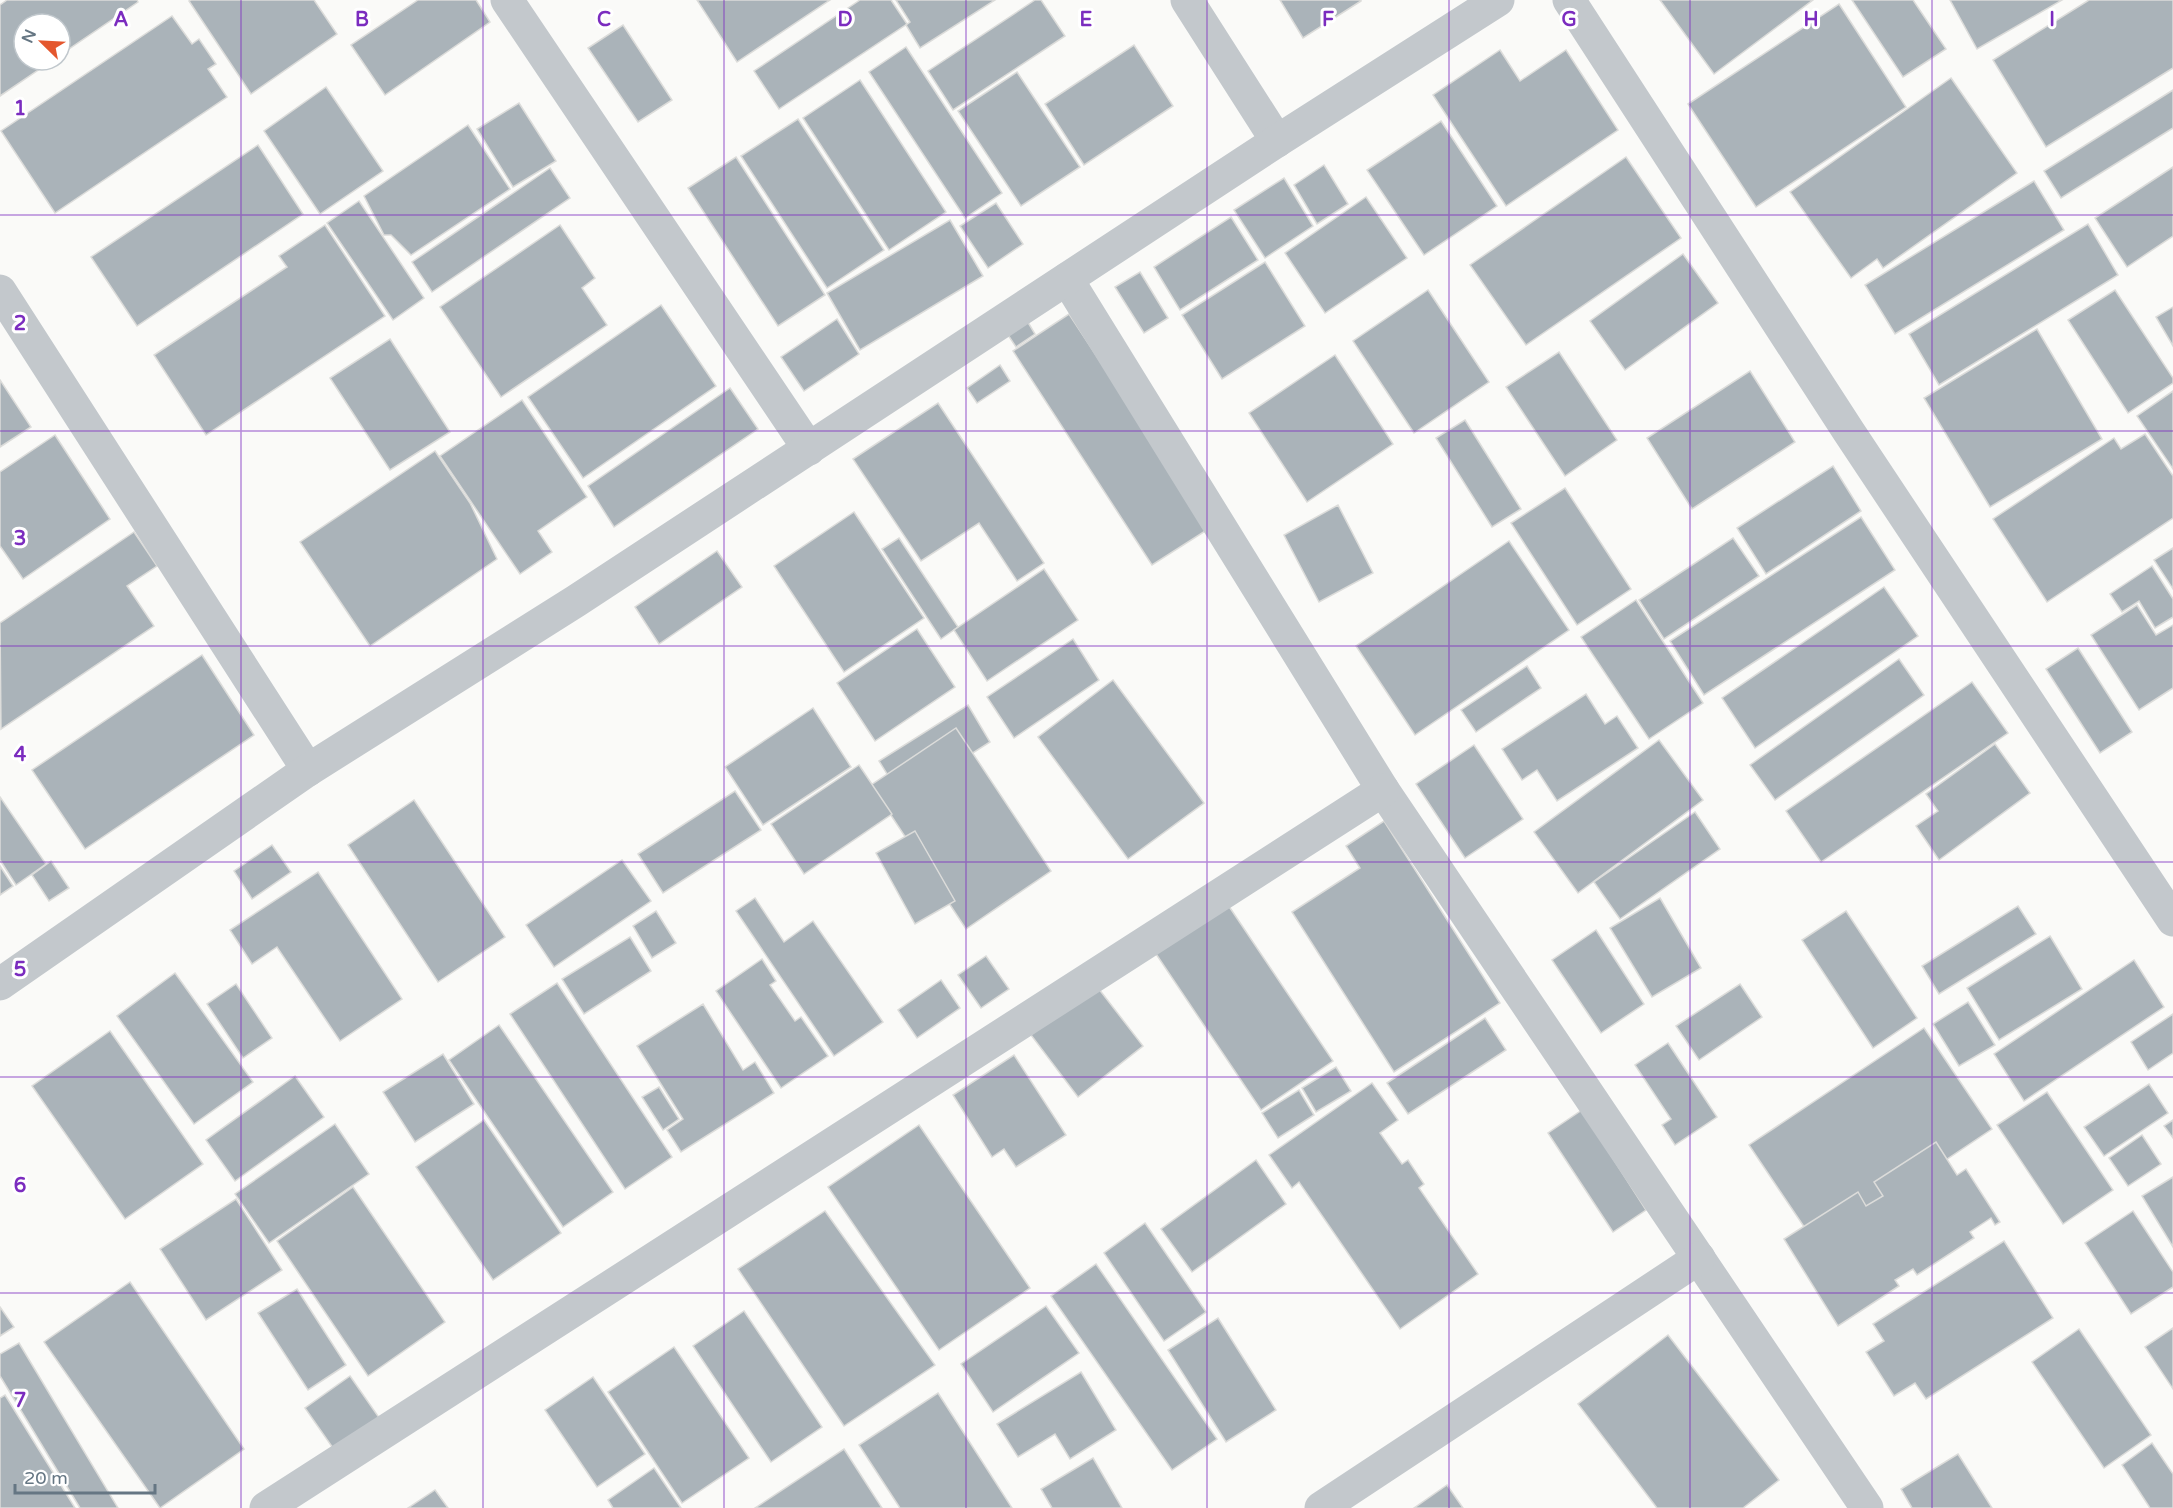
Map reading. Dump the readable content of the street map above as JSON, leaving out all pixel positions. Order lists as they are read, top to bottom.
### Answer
{
  "scale_bar": "20 m",
  "north": "top left",
  "grid": {
    "columns": [
      "A",
      "B",
      "C",
      "D",
      "E",
      "F",
      "G",
      "H",
      "I"
    ],
    "rows": [
      "1",
      "2",
      "3",
      "4",
      "5",
      "6",
      "7"
    ]
  }
}
